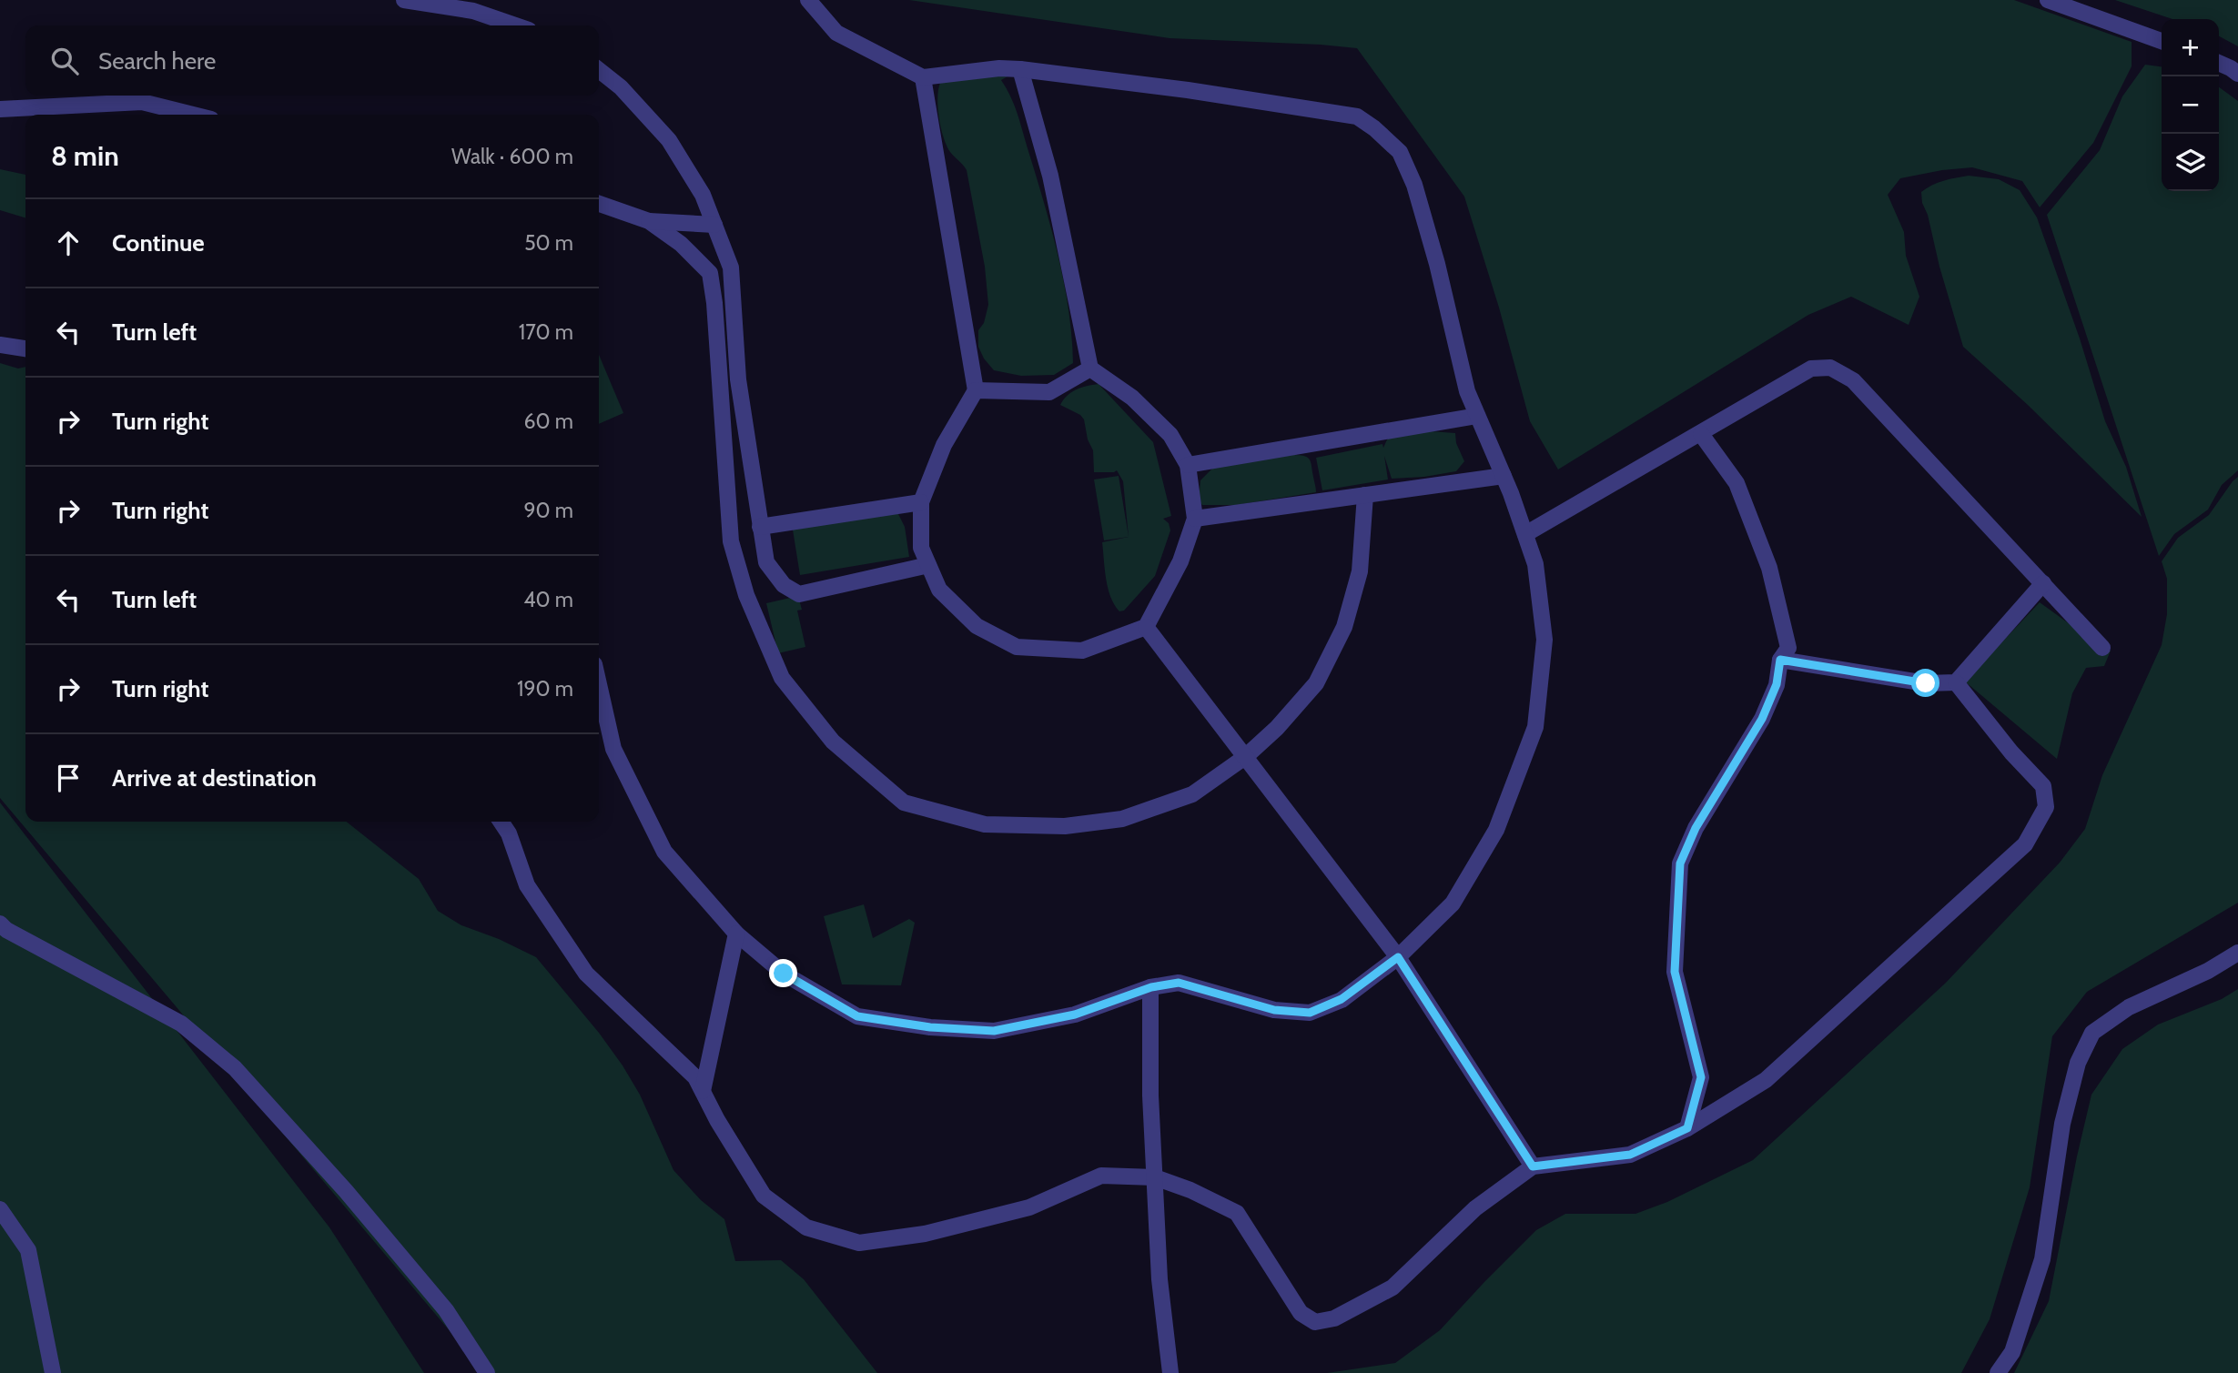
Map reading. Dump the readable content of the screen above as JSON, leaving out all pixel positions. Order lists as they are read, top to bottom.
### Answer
{
  "page": {
    "map_buttons": ["+", "−"],
    "search": "Search here",
    "heading": ["8 min", "Walk · 600 m"],
    "list": [
      ["Continue", "50 m"],
      ["Turn left", "170 m"],
      ["Turn right", "60 m"],
      ["Turn right", "90 m"],
      ["Turn left", "40 m"],
      ["Turn right", "190 m"],
      "Arrive at destination"
    ]
  }
}
